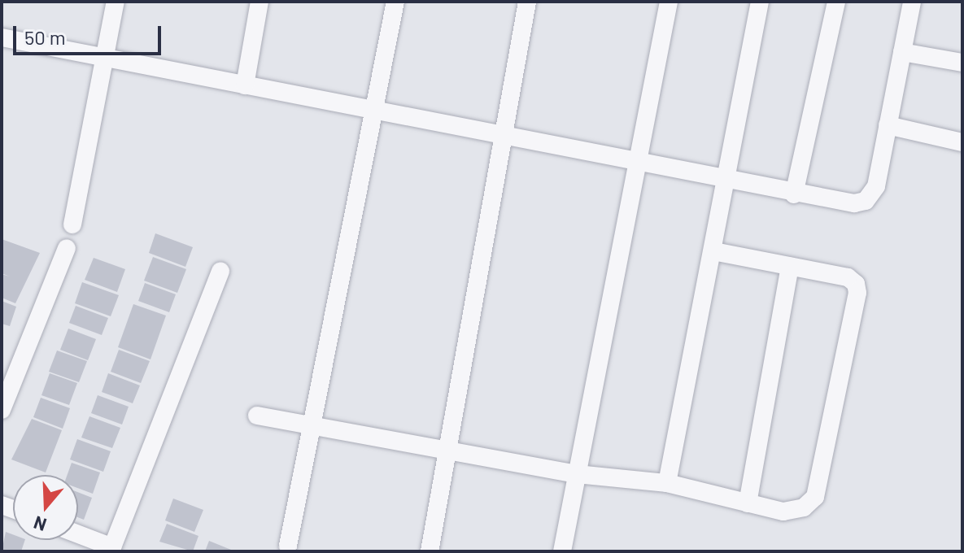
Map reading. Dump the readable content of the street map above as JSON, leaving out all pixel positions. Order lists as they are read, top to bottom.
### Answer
{
  "scale_bar": "50 m",
  "north": "bottom"
}
